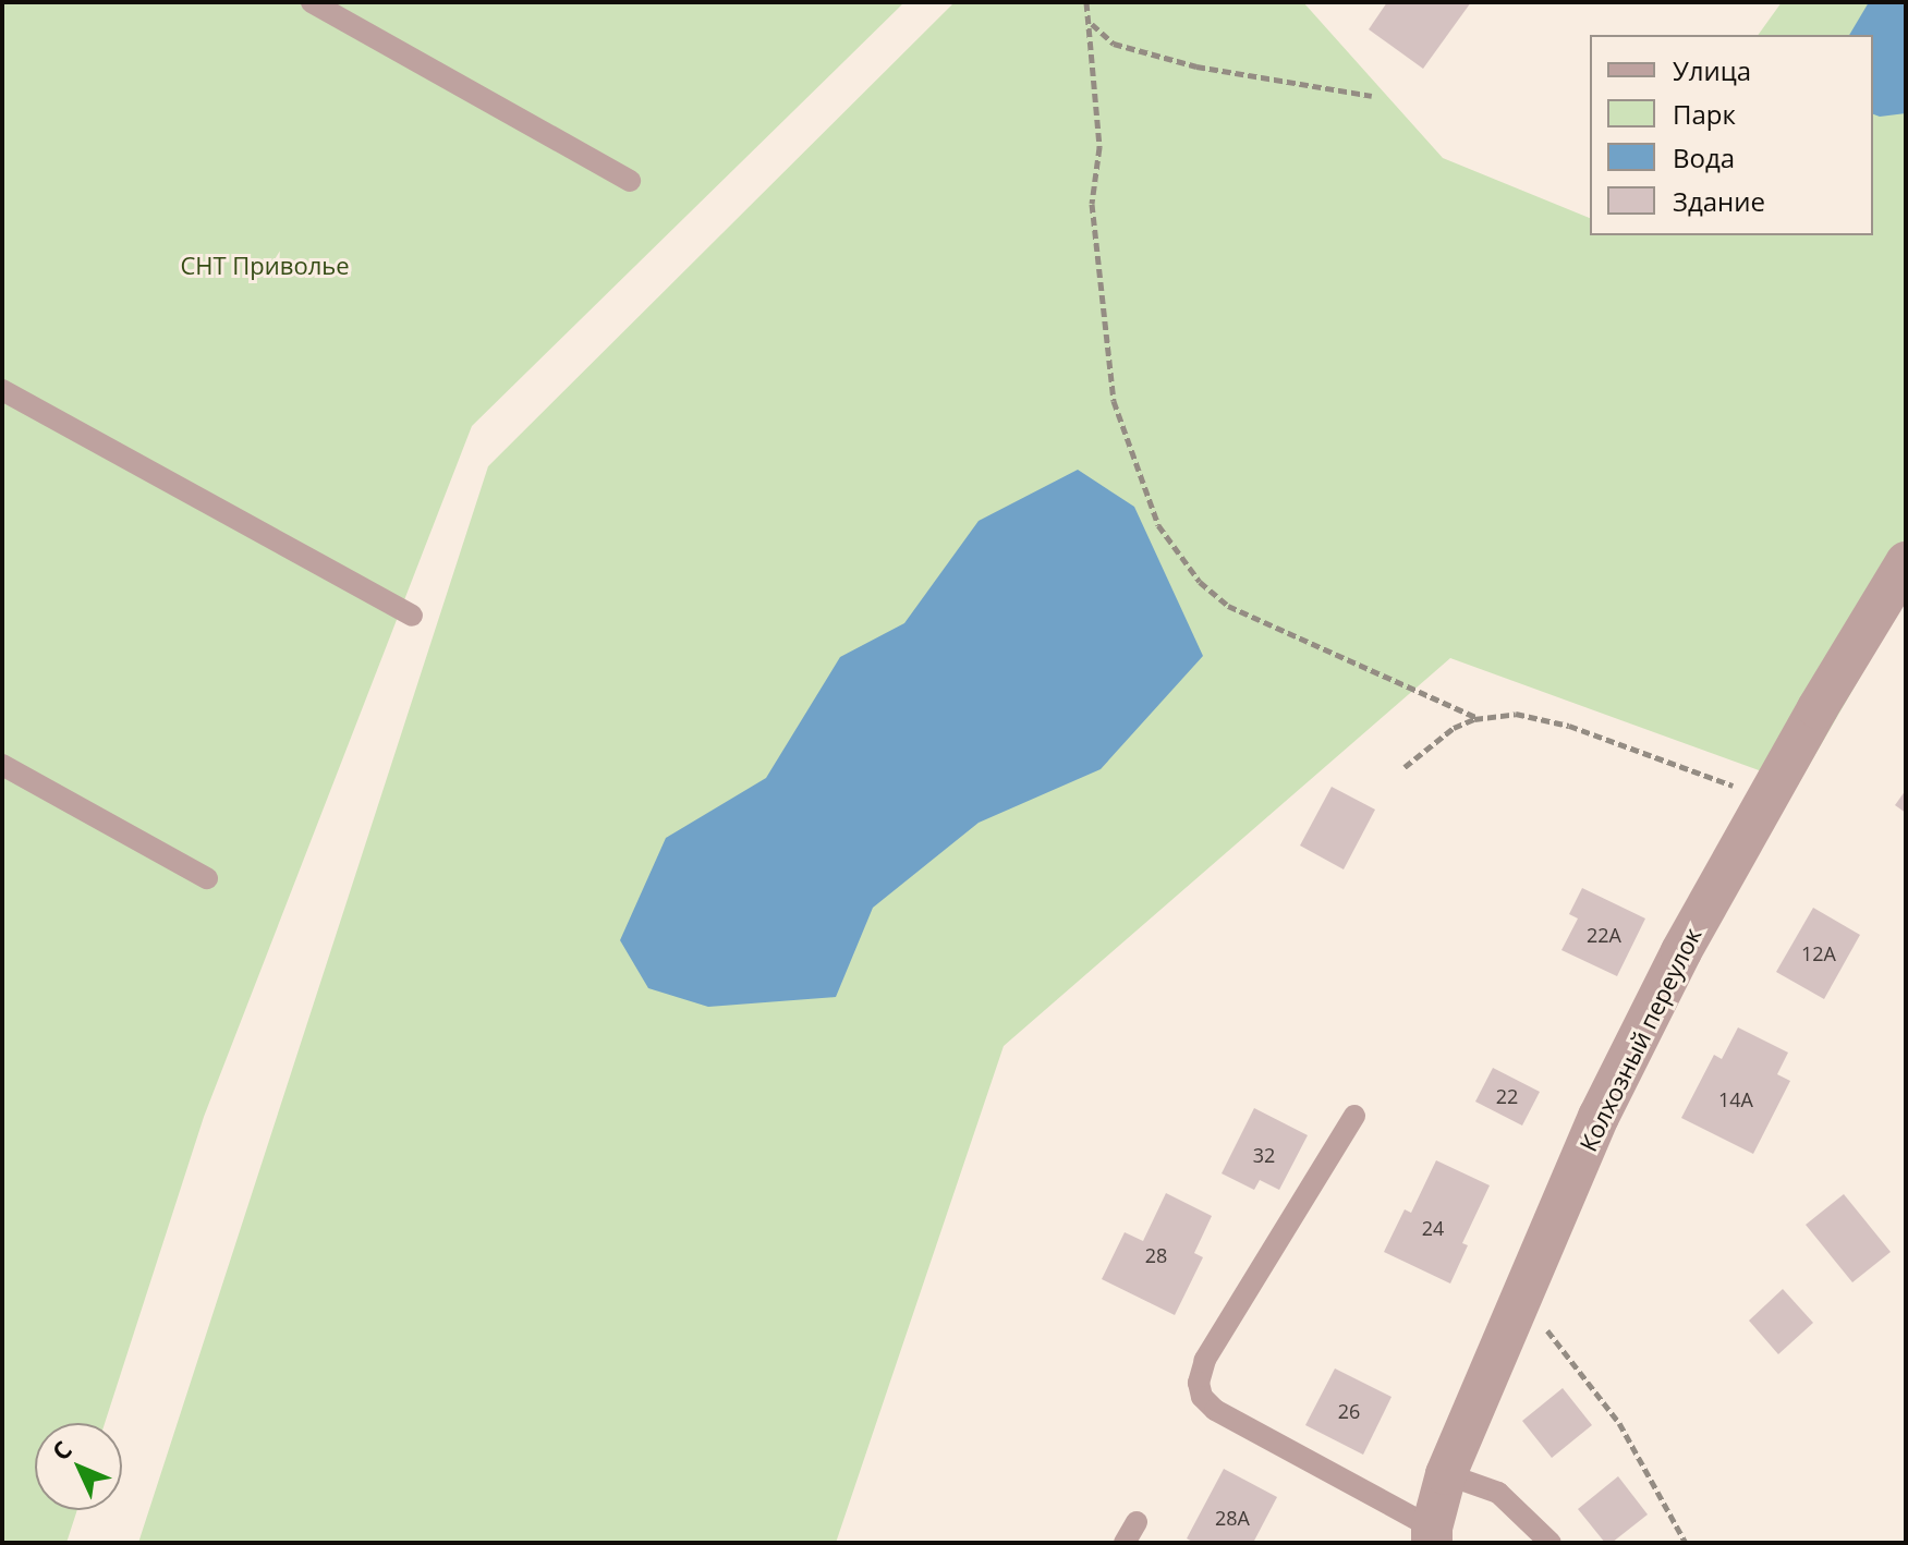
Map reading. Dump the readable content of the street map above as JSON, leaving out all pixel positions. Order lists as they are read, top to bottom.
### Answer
{
  "streets": {
    "street": ["Колхозный переулок"]
  },
  "parks": ["СНТ Приволье"],
  "house_numbers": [
    "22А",
    "12А",
    "22",
    "14А",
    "32",
    "24",
    "28",
    "26",
    "28А"
  ],
  "legend": [
    "Улица",
    "Парк",
    "Вода",
    "Здание"
  ],
  "north": "top left"
}
